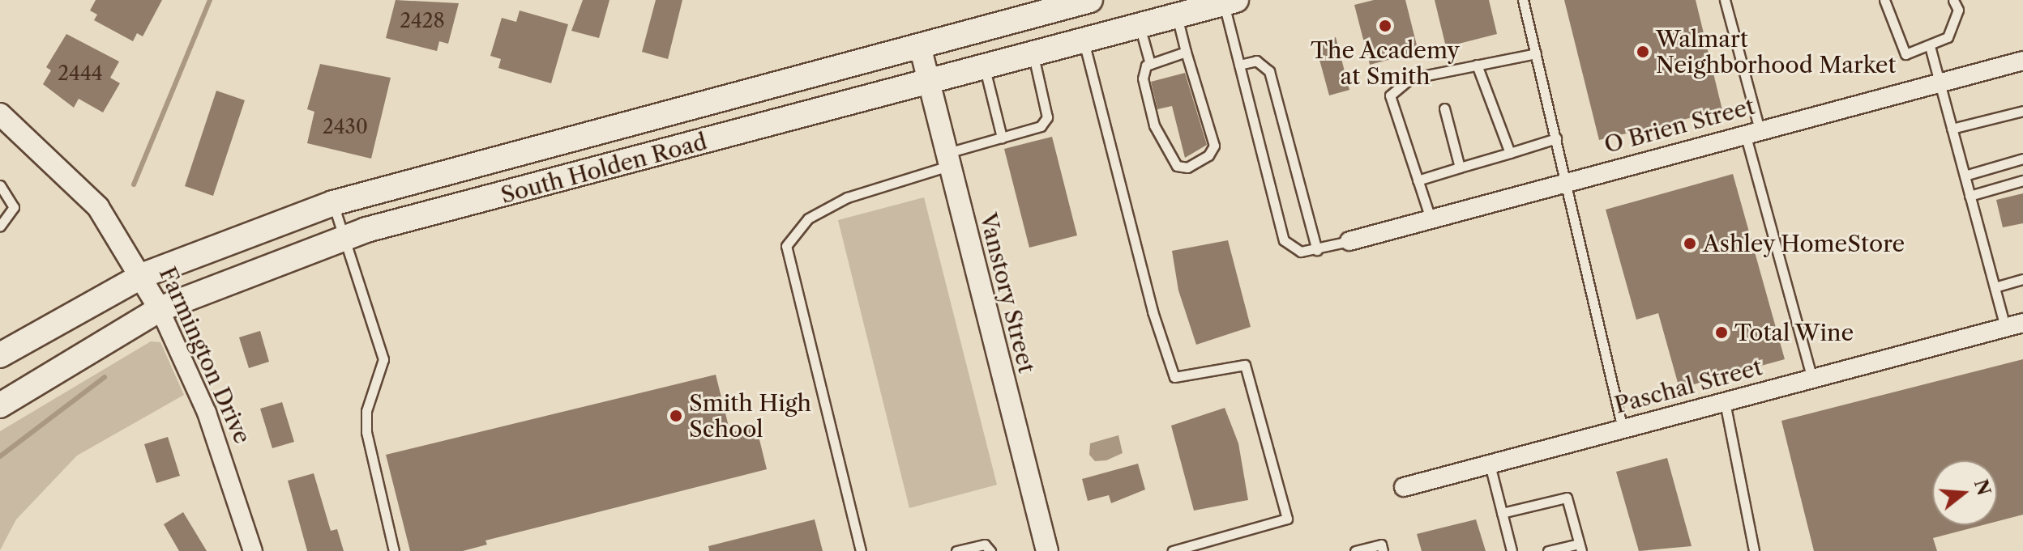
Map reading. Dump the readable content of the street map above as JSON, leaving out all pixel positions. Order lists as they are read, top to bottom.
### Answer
{
  "streets": {
    "main road": ["South Holden Road"],
    "street": [
      "O Brien Street",
      "Vanstory Street",
      "Farmington Drive",
      "Paschal Street"
    ]
  },
  "crossings": [
    ["South Holden Road", "Vanstory Street"],
    ["South Holden Road", "Farmington Drive"]
  ],
  "places": [
    "The Academy at Smith",
    "Walmart Neighborhood Market",
    "Ashley HomeStore",
    "Total Wine",
    "Smith High School"
  ],
  "house_numbers": ["2428", "2444", "2430"],
  "north": "right"
}
